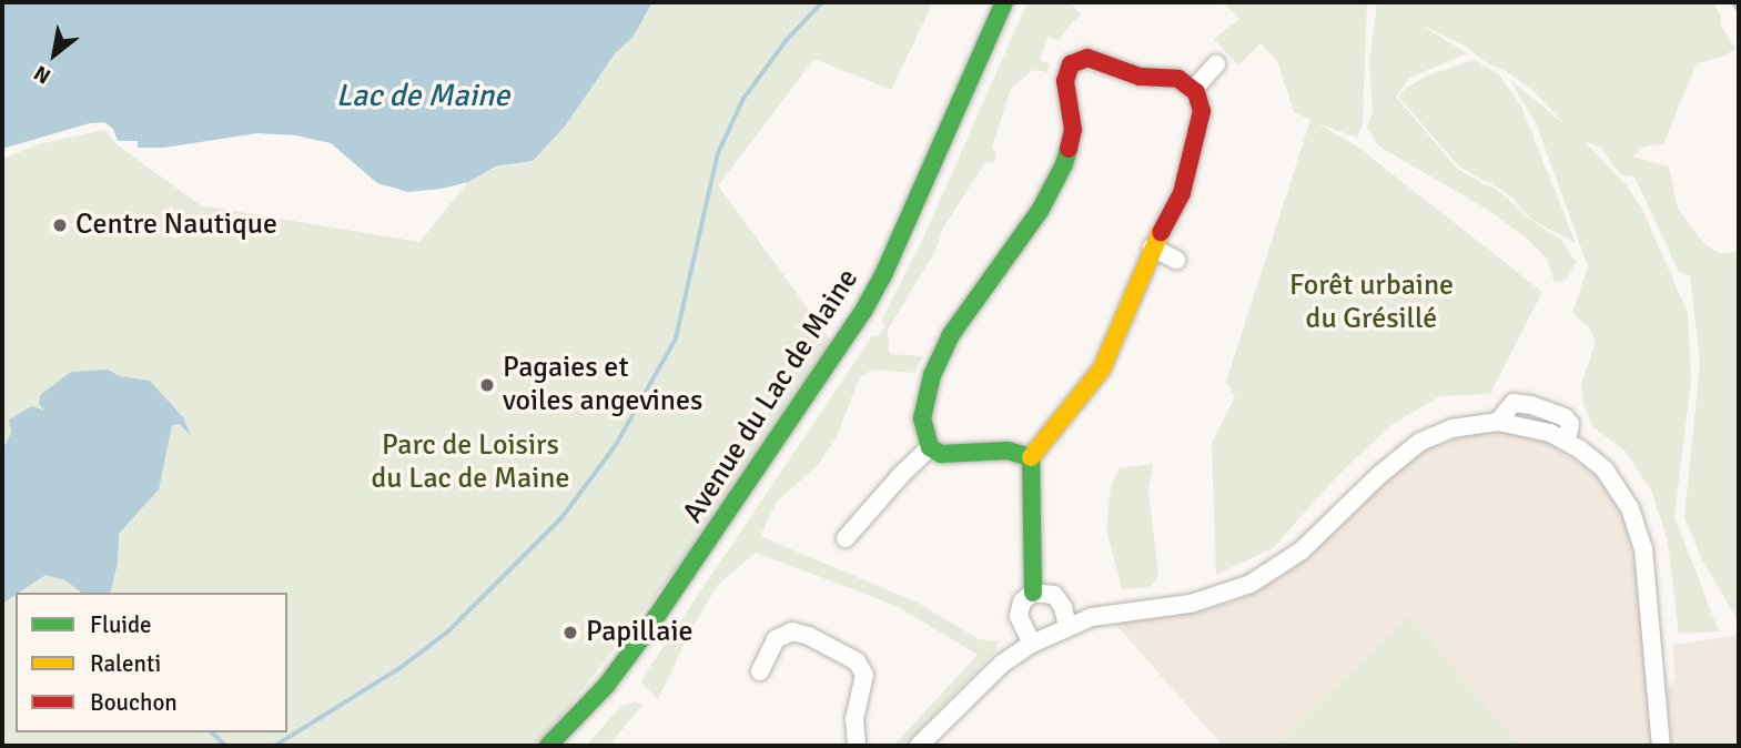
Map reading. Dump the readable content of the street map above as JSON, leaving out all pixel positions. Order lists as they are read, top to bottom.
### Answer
{
  "streets": {
    "street": ["Avenue du Lac de Maine"]
  },
  "water": ["Lac de Maine"],
  "parks": ["Forêt urbaine du Grésillé", "Parc de Loisirs du Lac de Maine"],
  "places": ["Centre Nautique", "Pagaies et voiles angevines", "Papillaie"],
  "legend": ["Fluide", "Ralenti", "Bouchon"],
  "north": "bottom left"
}
